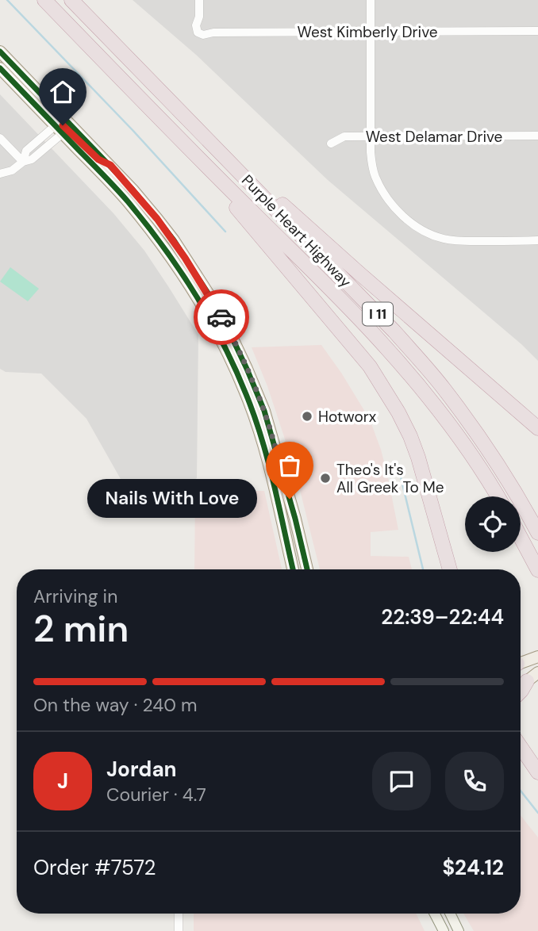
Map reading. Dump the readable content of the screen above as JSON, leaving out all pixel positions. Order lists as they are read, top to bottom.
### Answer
{
  "streets": {
    "highway": ["Purple Heart Highway", "I 11"],
    "street": ["West Kimberly Drive", "West Delamar Drive"]
  },
  "places": ["Hotworx", "Theo's It's All Greek To Me", "Nails With Love"],
  "page": {
    "bubble": "Nails With Love",
    "heading": ["2 min", "Arriving in", "22:39–22:44"],
    "panel": [
      "Jordan",
      "Courier · 4.7",
      "Order #7572",
      "$24.12"
    ],
    "bar": "On the way · 240 m",
    "round": "J"
  }
}
